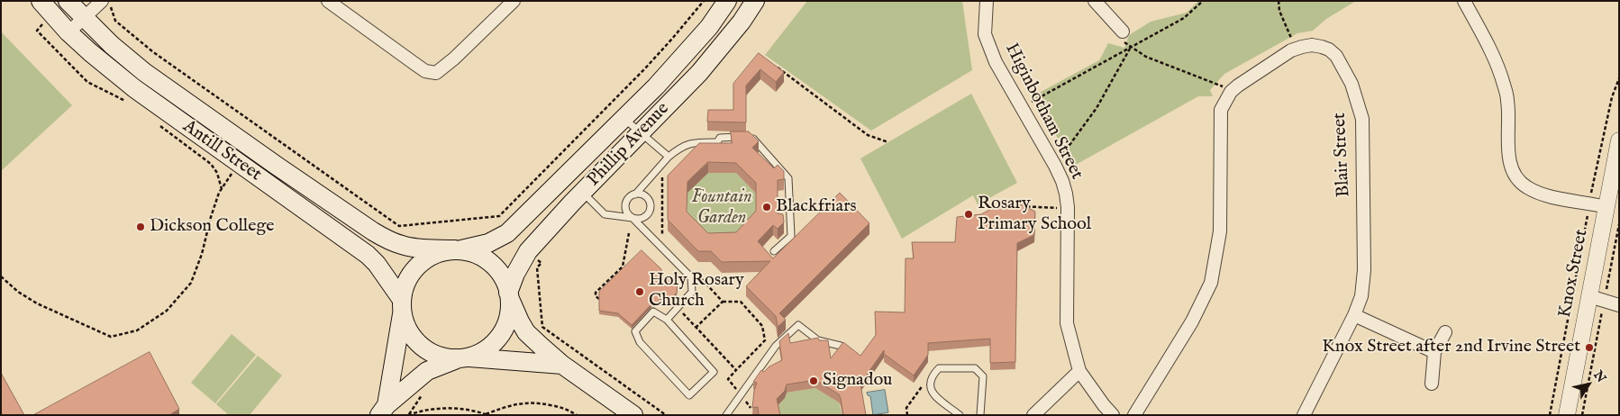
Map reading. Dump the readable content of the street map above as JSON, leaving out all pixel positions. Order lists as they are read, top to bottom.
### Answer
{
  "streets": {
    "main road": ["Phillip Avenue", "Antill Street"],
    "street": ["Higinbotham Street", "Blair Street", "Knox Street"]
  },
  "crossings": [
    ["Phillip Avenue", "Antill Street"]
  ],
  "parks": ["Fountain Garden"],
  "places": [
    "Blackfriars",
    "Rosary Primary School",
    "Dickson College",
    "Holy Rosary Church",
    "Knox Street after 2nd Irvine Street",
    "Signadou"
  ],
  "north": "top right"
}
